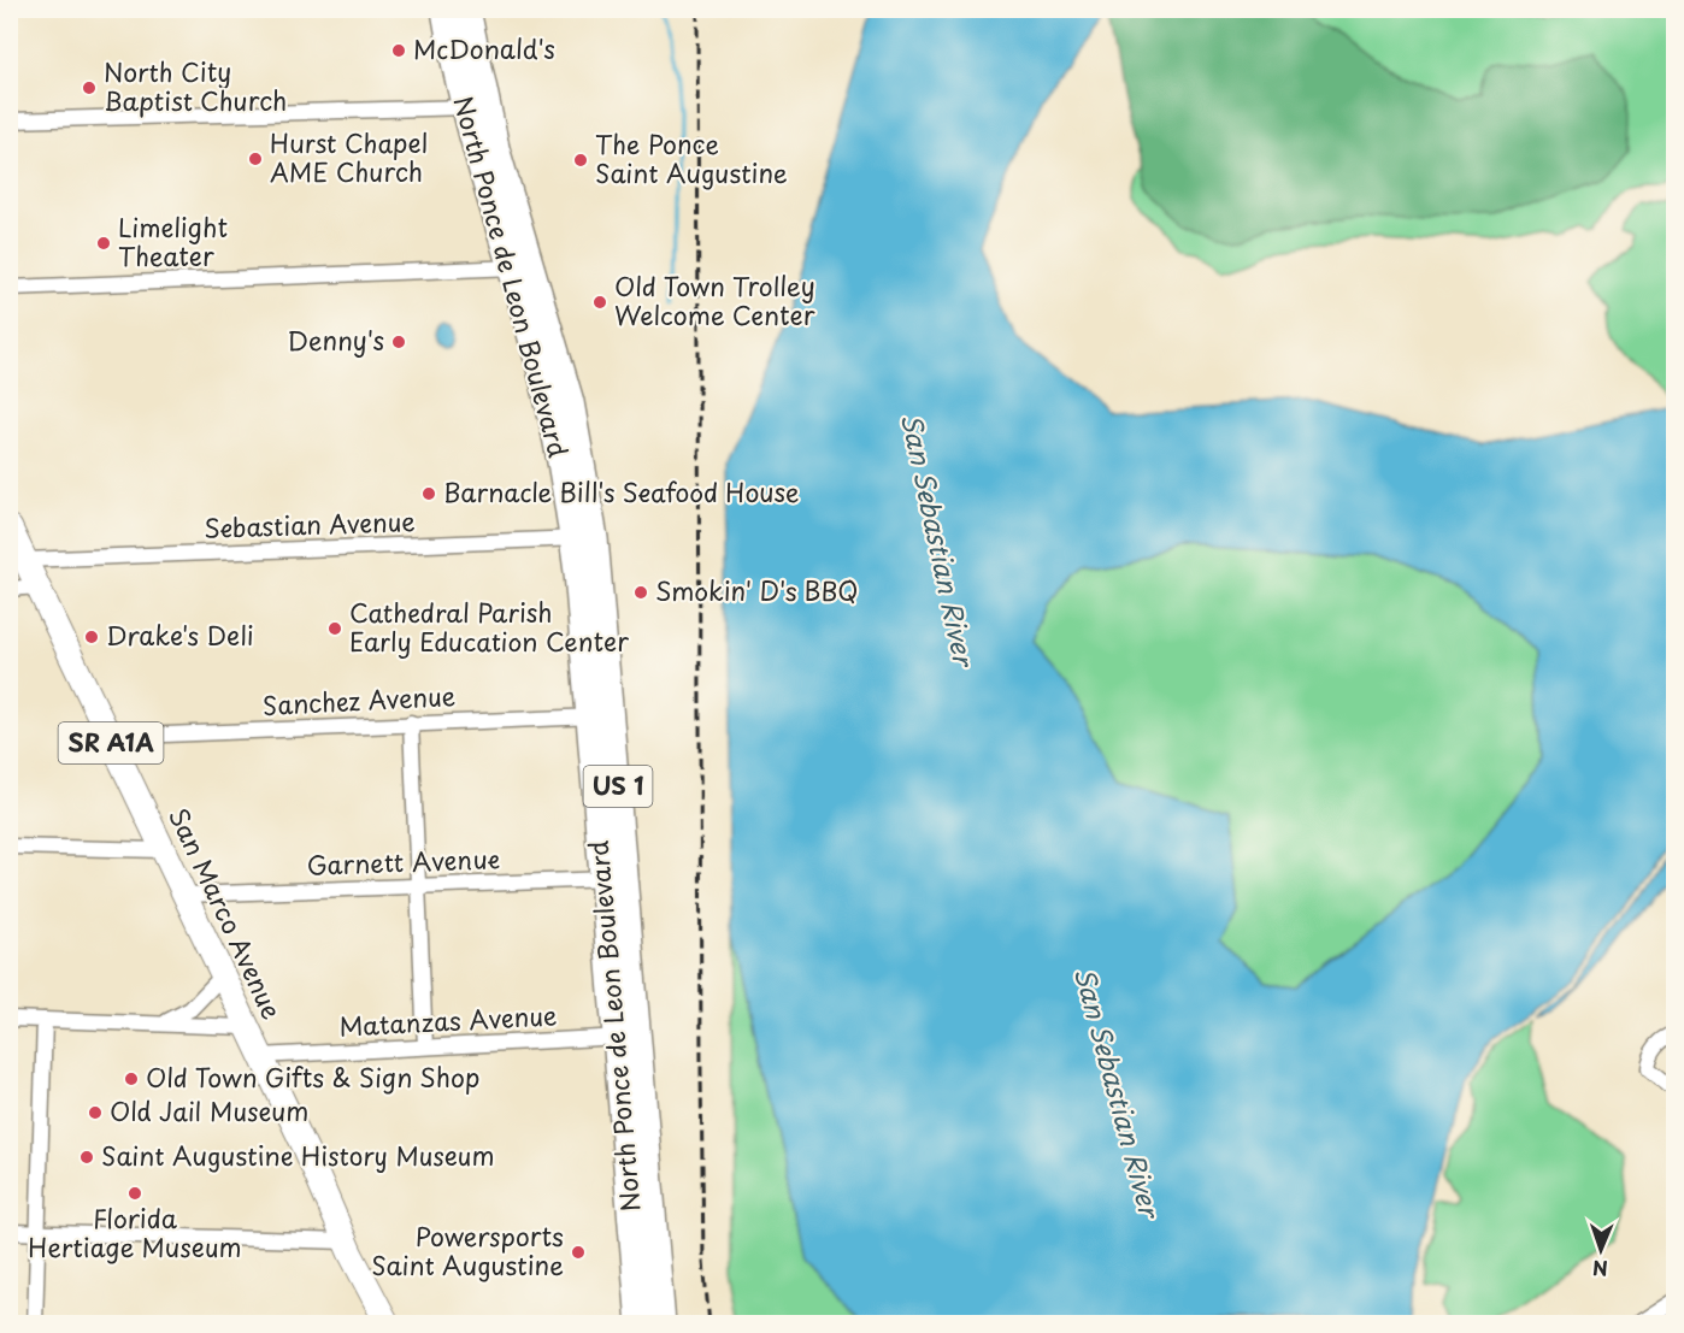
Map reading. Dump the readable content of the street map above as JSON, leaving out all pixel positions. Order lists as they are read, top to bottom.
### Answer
{
  "streets": {
    "highway": ["North Ponce de Leon Boulevard", "US 1"],
    "main road": ["SR A1A", "San Marco Avenue"],
    "street": [
      "Sebastian Avenue",
      "Sanchez Avenue",
      "Garnett Avenue",
      "Matanzas Avenue"
    ]
  },
  "crossings": [
    ["North Ponce de Leon Boulevard", "Sebastian Avenue"],
    ["North Ponce de Leon Boulevard", "Sanchez Avenue"],
    ["North Ponce de Leon Boulevard", "Garnett Avenue"],
    ["North Ponce de Leon Boulevard", "Matanzas Avenue"],
    ["Sebastian Avenue", "San Marco Avenue"],
    ["Sanchez Avenue", "San Marco Avenue"],
    ["Garnett Avenue", "San Marco Avenue"],
    ["San Marco Avenue", "Matanzas Avenue"]
  ],
  "water": ["San Sebastian River"],
  "places": [
    "McDonald's",
    "North City Baptist Church",
    "Hurst Chapel AME Church",
    "The Ponce Saint Augustine",
    "Limelight Theater",
    "Old Town Trolley Welcome Center",
    "Denny's",
    "Barnacle Bill's Seafood House",
    "Smokin' D's BBQ",
    "Cathedral Parish Early Education Center",
    "Drake's Deli",
    "Old Town Gifts & Sign Shop",
    "Old Jail Museum",
    "Saint Augustine History Museum",
    "Florida Hertiage Museum",
    "Powersports Saint Augustine"
  ],
  "north": "bottom"
}
